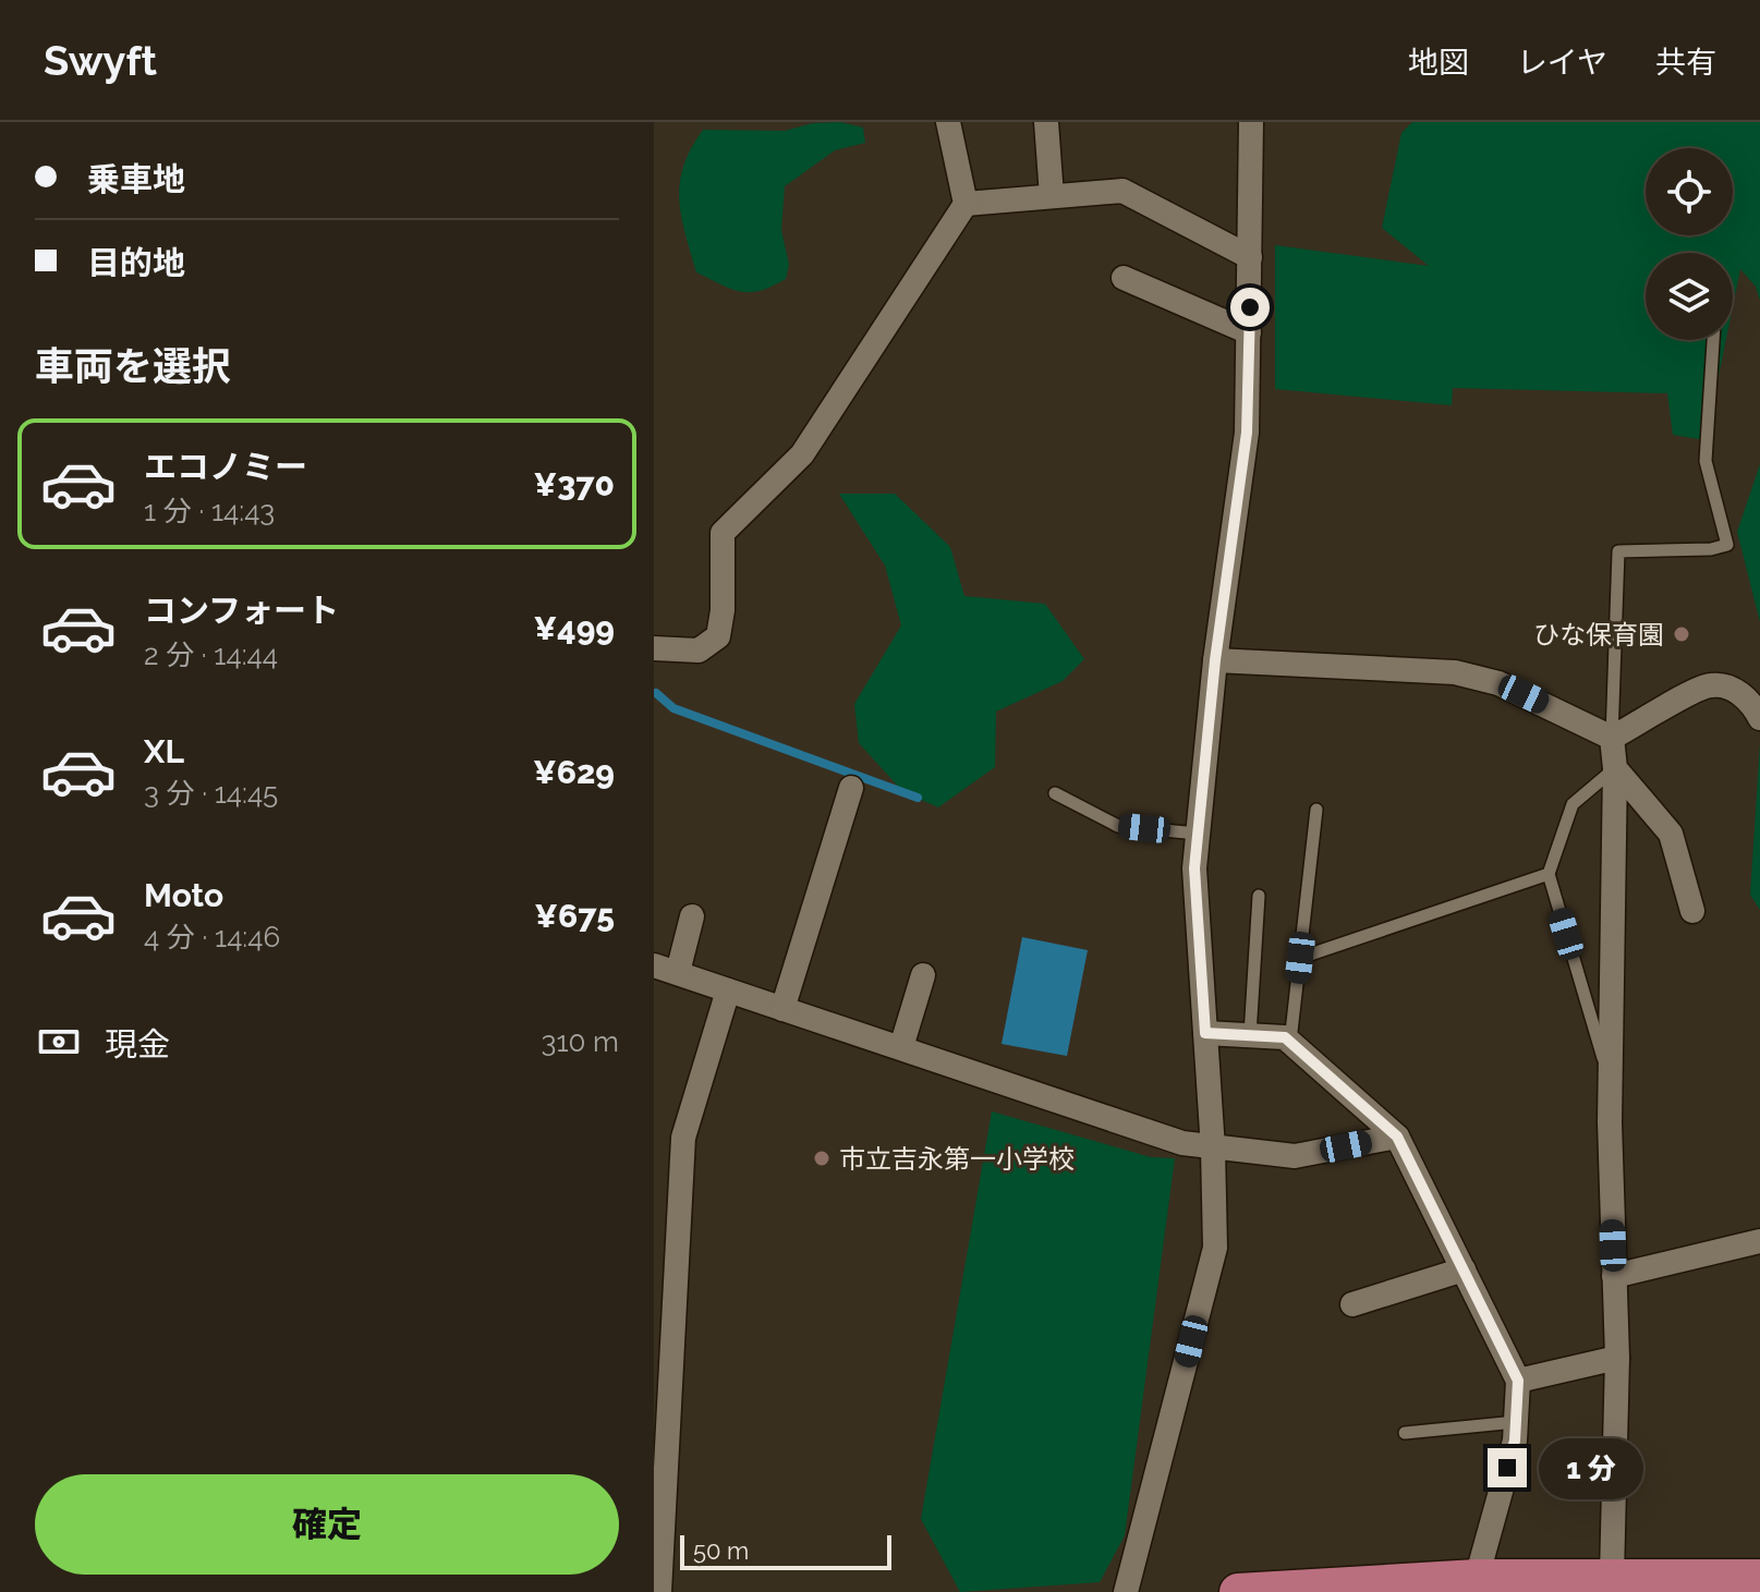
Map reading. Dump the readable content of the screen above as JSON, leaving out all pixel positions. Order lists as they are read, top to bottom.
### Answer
{
  "places": ["ひな保育園", "市立吉永第一小学校"],
  "scale_bar": "50 m",
  "page": {
    "header": "Swyft",
    "nav": ["地図", "レイヤ", "共有"],
    "banner": ["乗車地", "目的地"],
    "heading": "車両を選択",
    "list": [
      {
        "name": "エコノミー",
        "note": "1 分 · 14:43",
        "value": "¥370"
      },
      {
        "name": "コンフォート",
        "note": "2 分 · 14:44",
        "value": "¥499"
      },
      {
        "name": "XL",
        "note": "3 分 · 14:45",
        "value": "¥629"
      },
      {
        "name": "Moto",
        "note": "4 分 · 14:46",
        "value": "¥675"
      }
    ],
    "pay": ["現金", "310 m"],
    "bubble": "1 分",
    "buttons": "確定",
    "scale": "50 m"
  }
}
